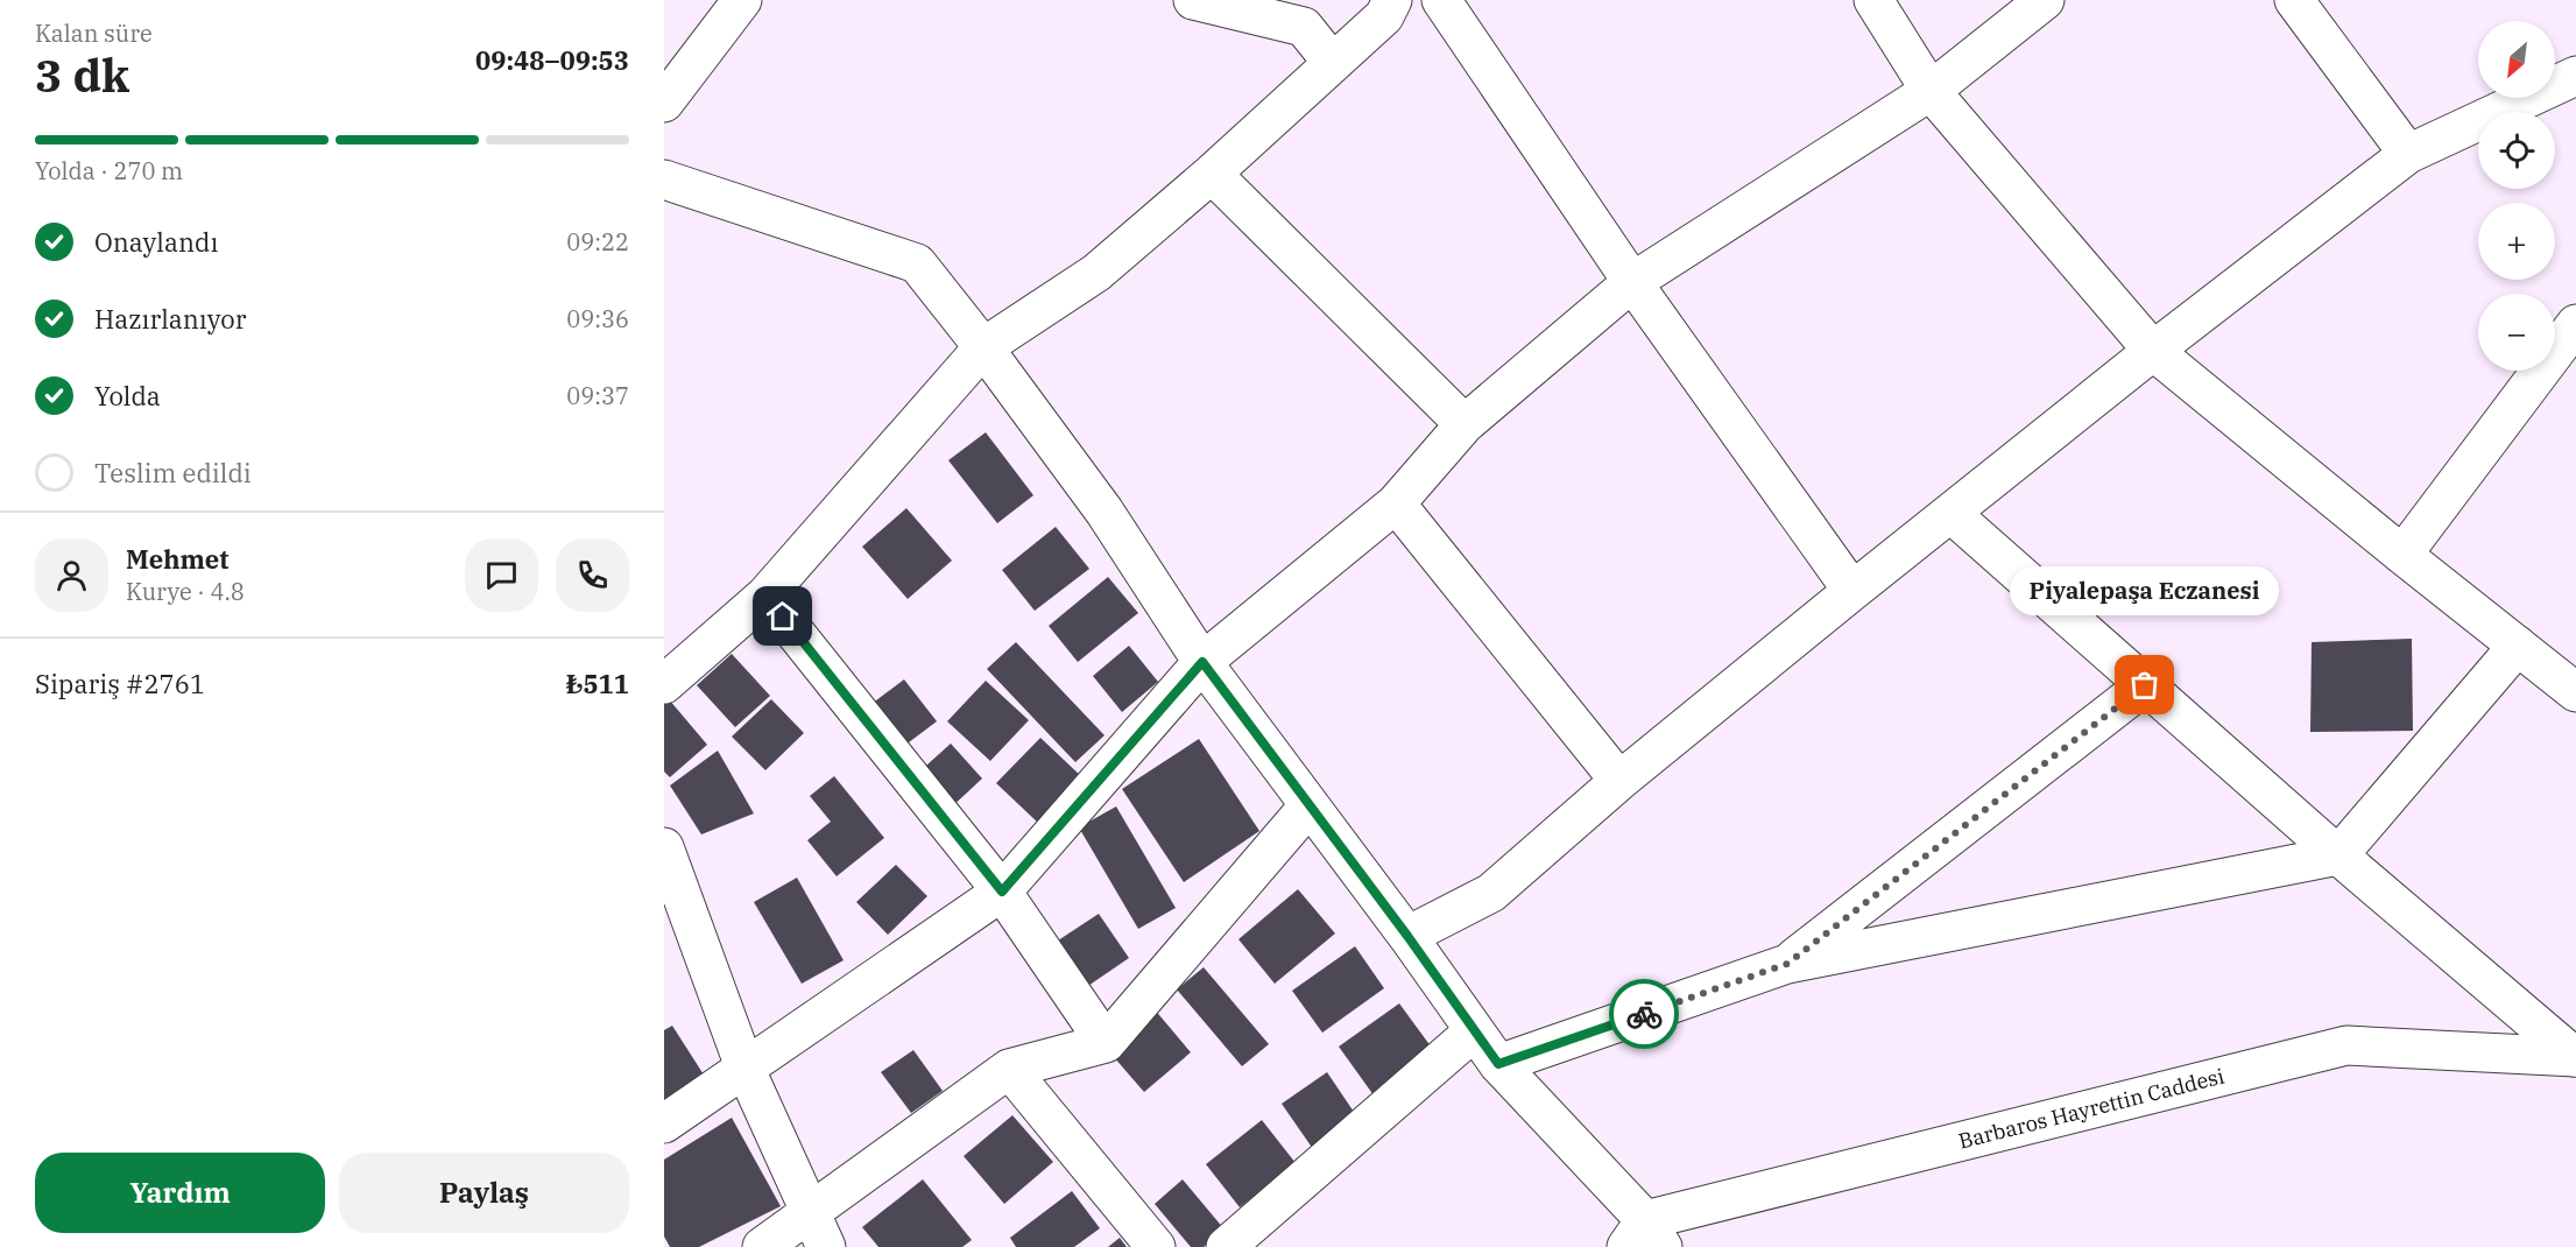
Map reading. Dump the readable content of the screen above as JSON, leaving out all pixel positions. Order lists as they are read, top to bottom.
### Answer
{
  "streets": {
    "street": ["Barbaros Hayrettin Caddesi"]
  },
  "places": ["Piyalepaşa Eczanesi"],
  "north": "bottom left",
  "page": {
    "heading": ["3 dk", "Kalan süre", "09:48–09:53"],
    "panel": [
      "Mehmet",
      "Kurye · 4.8",
      "Sipariş #2761",
      "₺511"
    ],
    "map_buttons": ["+", "−"],
    "bar": "Yolda · 270 m",
    "list": [
      ["Onaylandı", "09:22"],
      ["Hazırlanıyor", "09:36"],
      ["Yolda", "09:37"],
      "Teslim edildi"
    ],
    "bubble": "Piyalepaşa Eczanesi",
    "buttons": ["Yardım", "Paylaş"]
  }
}
